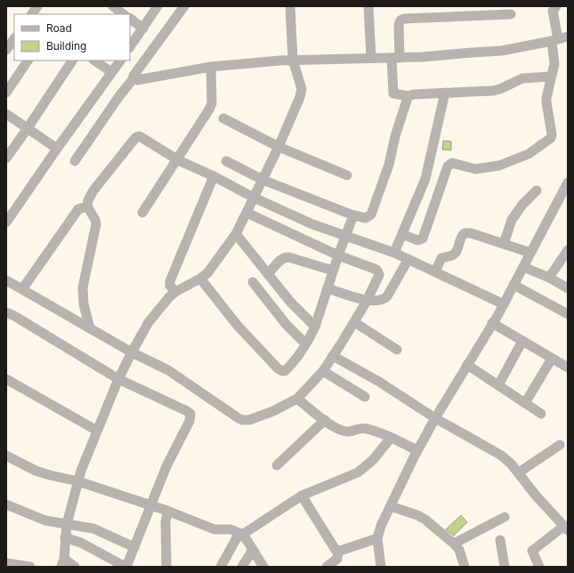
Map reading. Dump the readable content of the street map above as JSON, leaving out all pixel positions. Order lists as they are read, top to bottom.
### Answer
{
  "legend": ["Road", "Building"]
}
